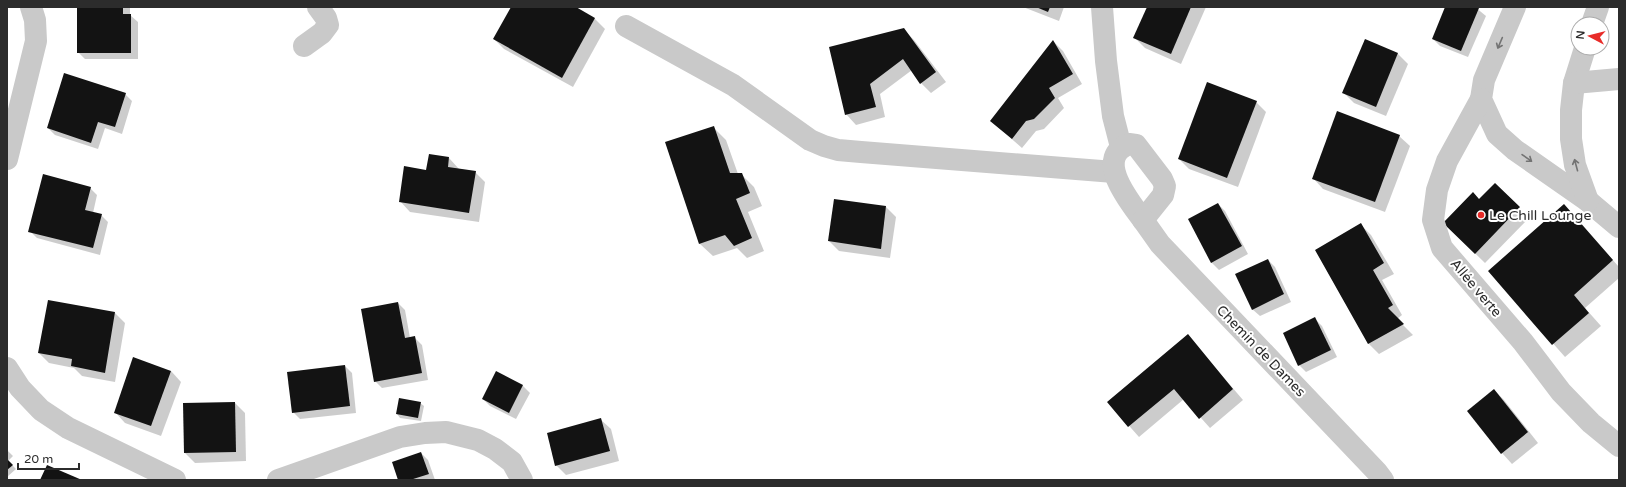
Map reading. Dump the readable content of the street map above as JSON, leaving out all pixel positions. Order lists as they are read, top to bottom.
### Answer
{
  "streets": {
    "street": ["Allée verte", "Chemin de Dames"]
  },
  "places": ["Le Chill Lounge"],
  "scale_bar": "20 m",
  "north": "left"
}
